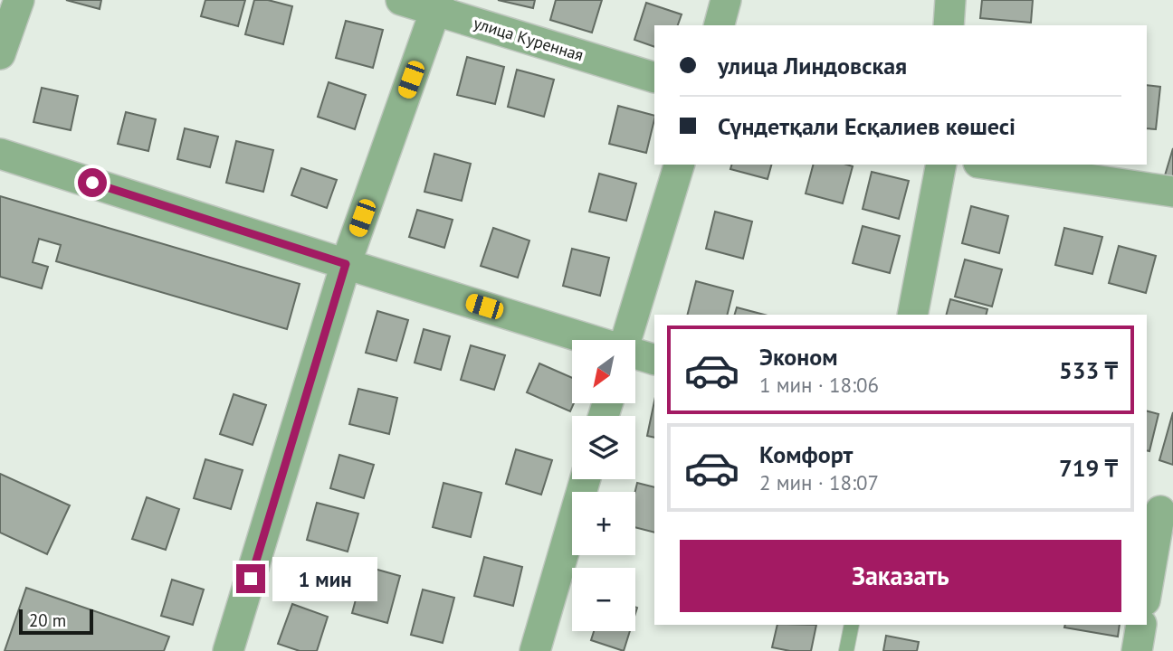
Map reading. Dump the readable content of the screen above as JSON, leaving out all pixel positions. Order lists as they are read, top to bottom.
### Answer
{
  "streets": {
    "street": ["улица Куренная"]
  },
  "scale_bar": "20 m",
  "north": "bottom left",
  "page": {
    "banner": ["улица Линдовская", "Сүндетқали Есқалиев көшесі"],
    "list": [
      {
        "name": "Эконом",
        "note": "1 мин · 18:06",
        "value": "533 ₸"
      },
      {
        "name": "Комфорт",
        "note": "2 мин · 18:07",
        "value": "719 ₸"
      }
    ],
    "map_buttons": ["+", "−"],
    "buttons": "Заказать",
    "bubble": "1 мин",
    "scale": "20 m"
  }
}
